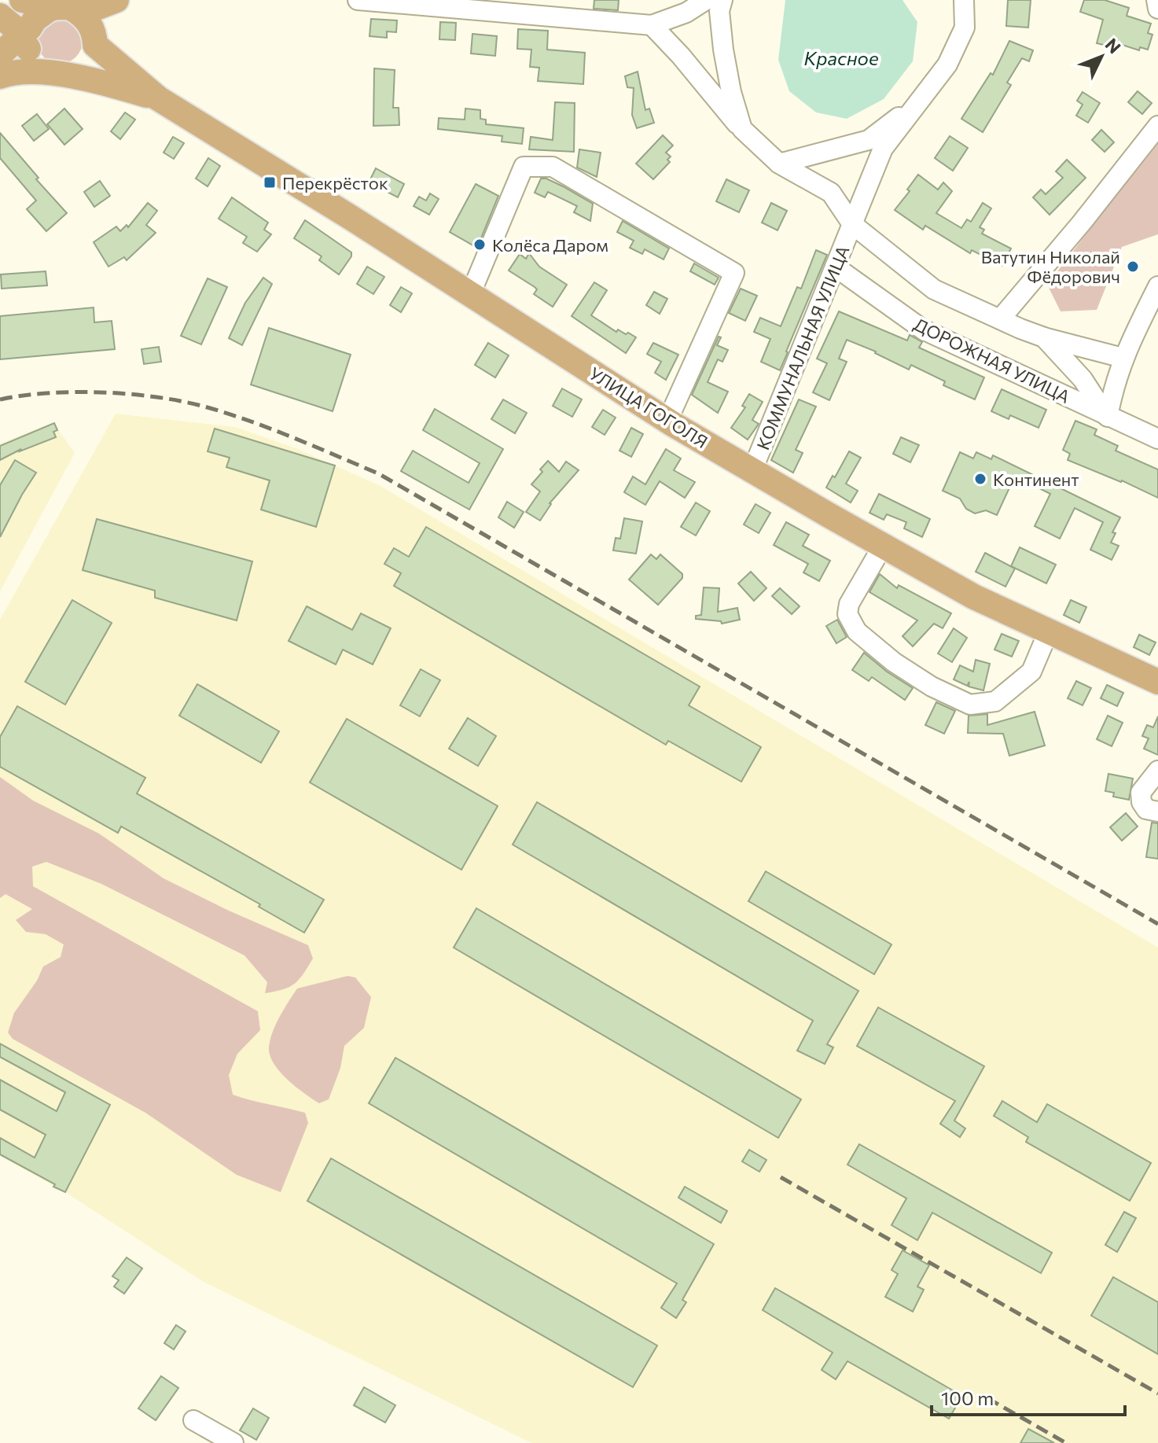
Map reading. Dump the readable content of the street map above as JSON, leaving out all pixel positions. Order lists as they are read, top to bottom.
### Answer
{
  "streets": {
    "main road": ["УЛИЦА ГОГОЛЯ"],
    "street": ["КОММУНАЛЬНАЯ УЛИЦА", "ДОРОЖНАЯ УЛИЦА"]
  },
  "crossings": [
    ["КОММУНАЛЬНАЯ УЛИЦА", "ДОРОЖНАЯ УЛИЦА"],
    ["КОММУНАЛЬНАЯ УЛИЦА", "УЛИЦА ГОГОЛЯ"]
  ],
  "water": ["Красное"],
  "places": {
    "transit": ["Перекрёсток"],
    "other": ["Колёса Даром", "Ватутин Николай Фёдорович", "Континент"]
  },
  "scale_bar": "100 m",
  "north": "top right"
}
